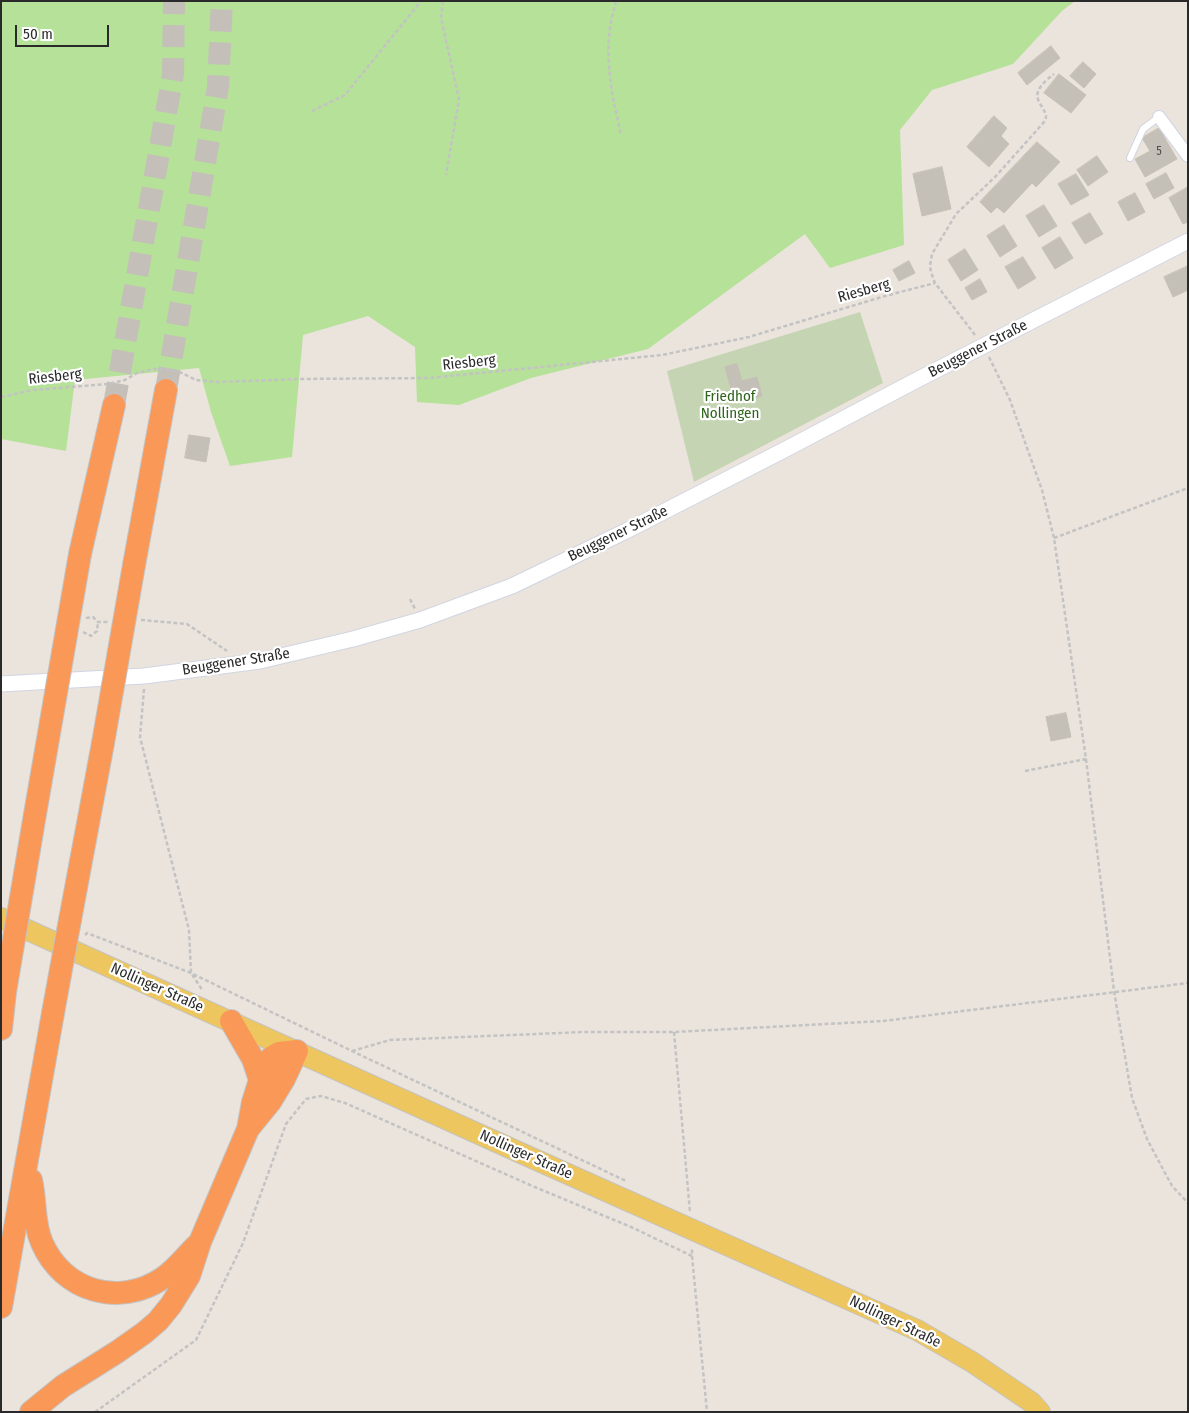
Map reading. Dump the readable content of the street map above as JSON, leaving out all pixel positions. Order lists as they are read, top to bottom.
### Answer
{
  "streets": {
    "main road": ["Nollinger Straße"],
    "street": ["Beuggener Straße"],
    "path": ["Riesberg"]
  },
  "parks": ["Friedhof Nollingen"],
  "house_numbers": ["5"],
  "scale_bar": "50 m"
}
